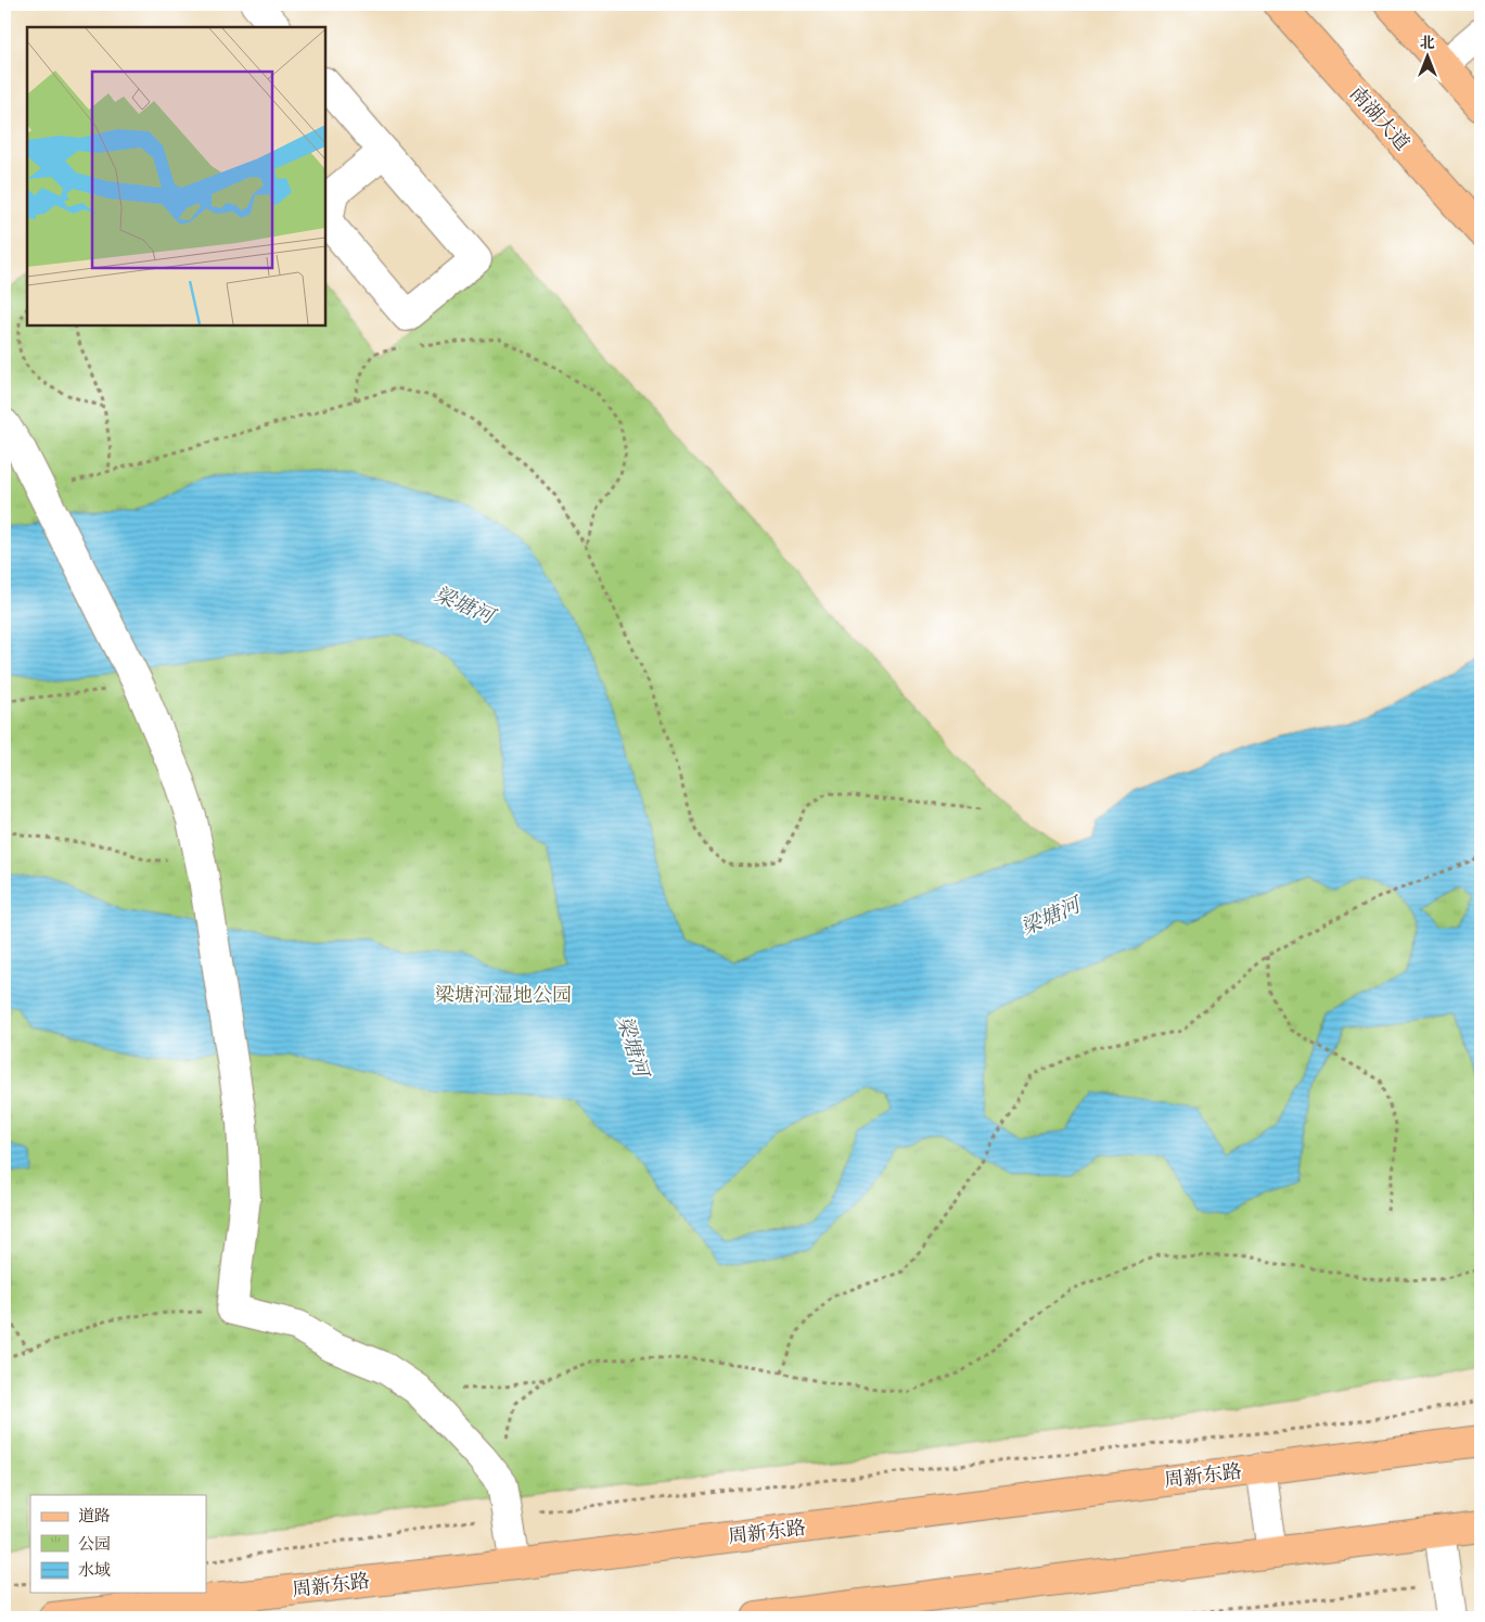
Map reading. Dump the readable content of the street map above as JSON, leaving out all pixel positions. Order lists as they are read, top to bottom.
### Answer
{
  "streets": {
    "main road": ["南湖大道", "周新东路"]
  },
  "water": ["梁塘河"],
  "parks": ["梁塘河湿地公园"],
  "legend": ["道路", "公园", "水域"],
  "north": "top"
}
